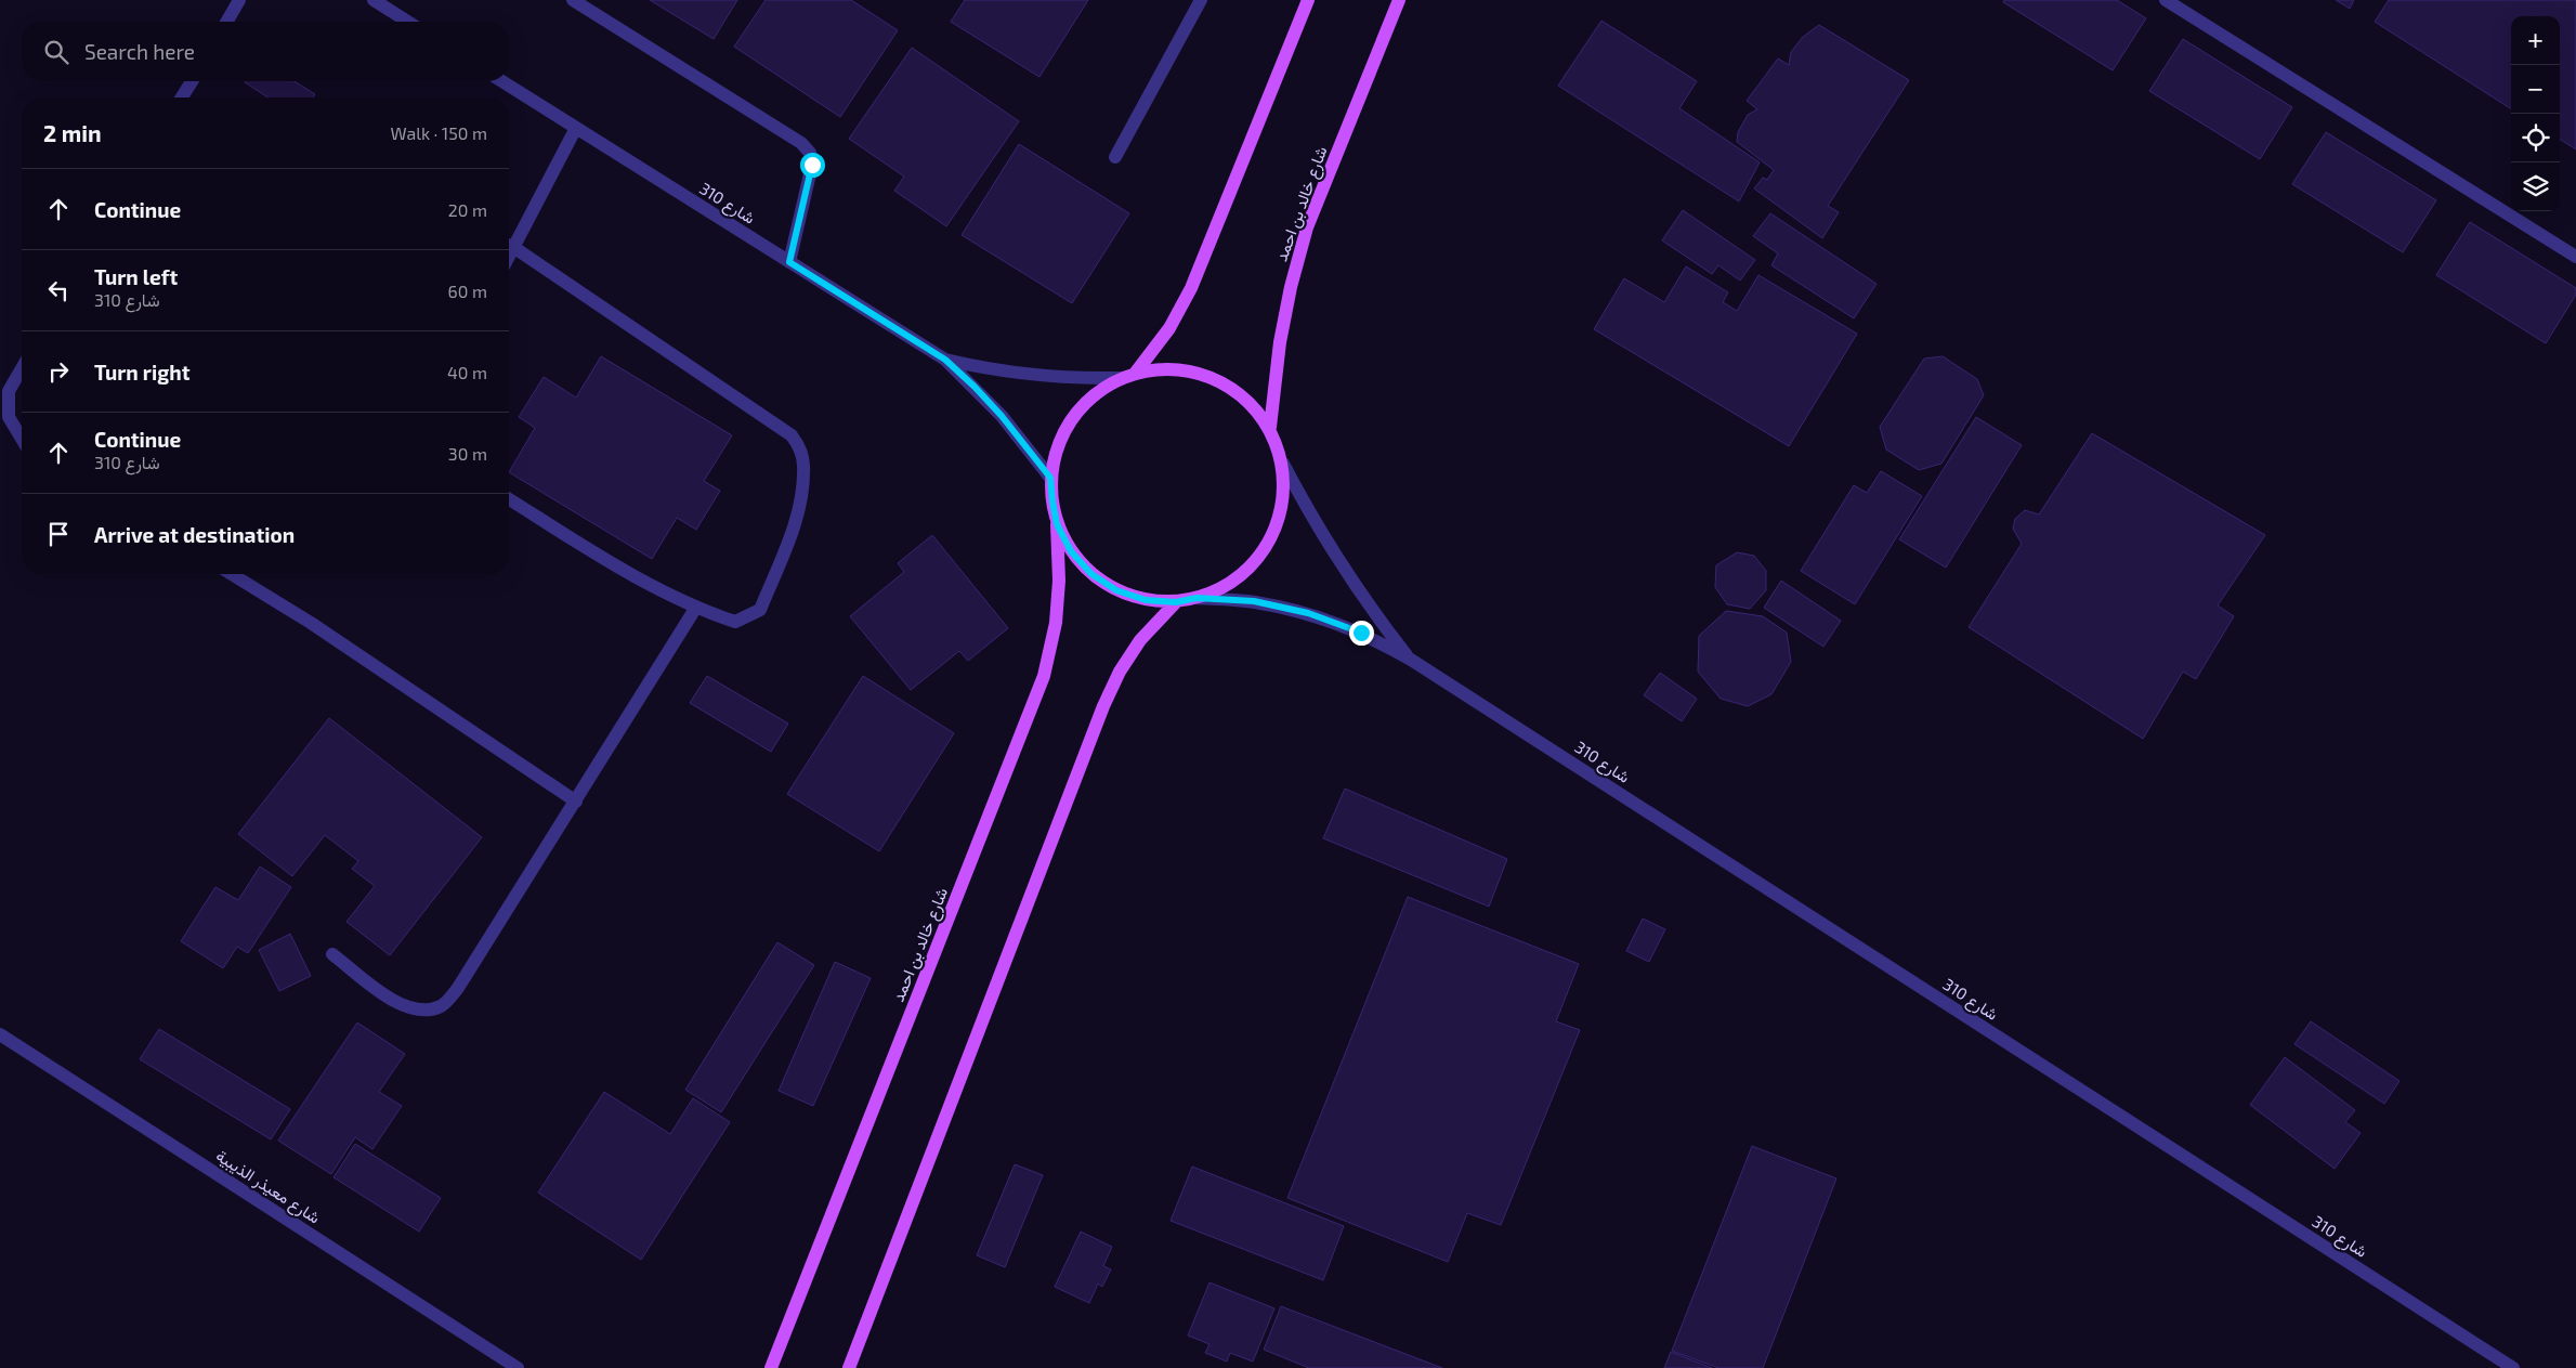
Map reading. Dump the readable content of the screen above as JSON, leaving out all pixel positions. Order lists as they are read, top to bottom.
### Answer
{
  "streets": {
    "main road": ["شارع خالد بن احمد"],
    "street": ["شارع 310", "شارع معيذر الذيبية"]
  },
  "page": {
    "map_buttons": ["+", "−"],
    "search": "Search here",
    "heading": ["2 min", "Walk · 150 m"],
    "list": [
      ["Continue", "20 m"],
      ["Turn left", "شارع 310", "60 m"],
      ["Turn right", "40 m"],
      ["Continue", "شارع 310", "30 m"],
      "Arrive at destination"
    ]
  }
}
